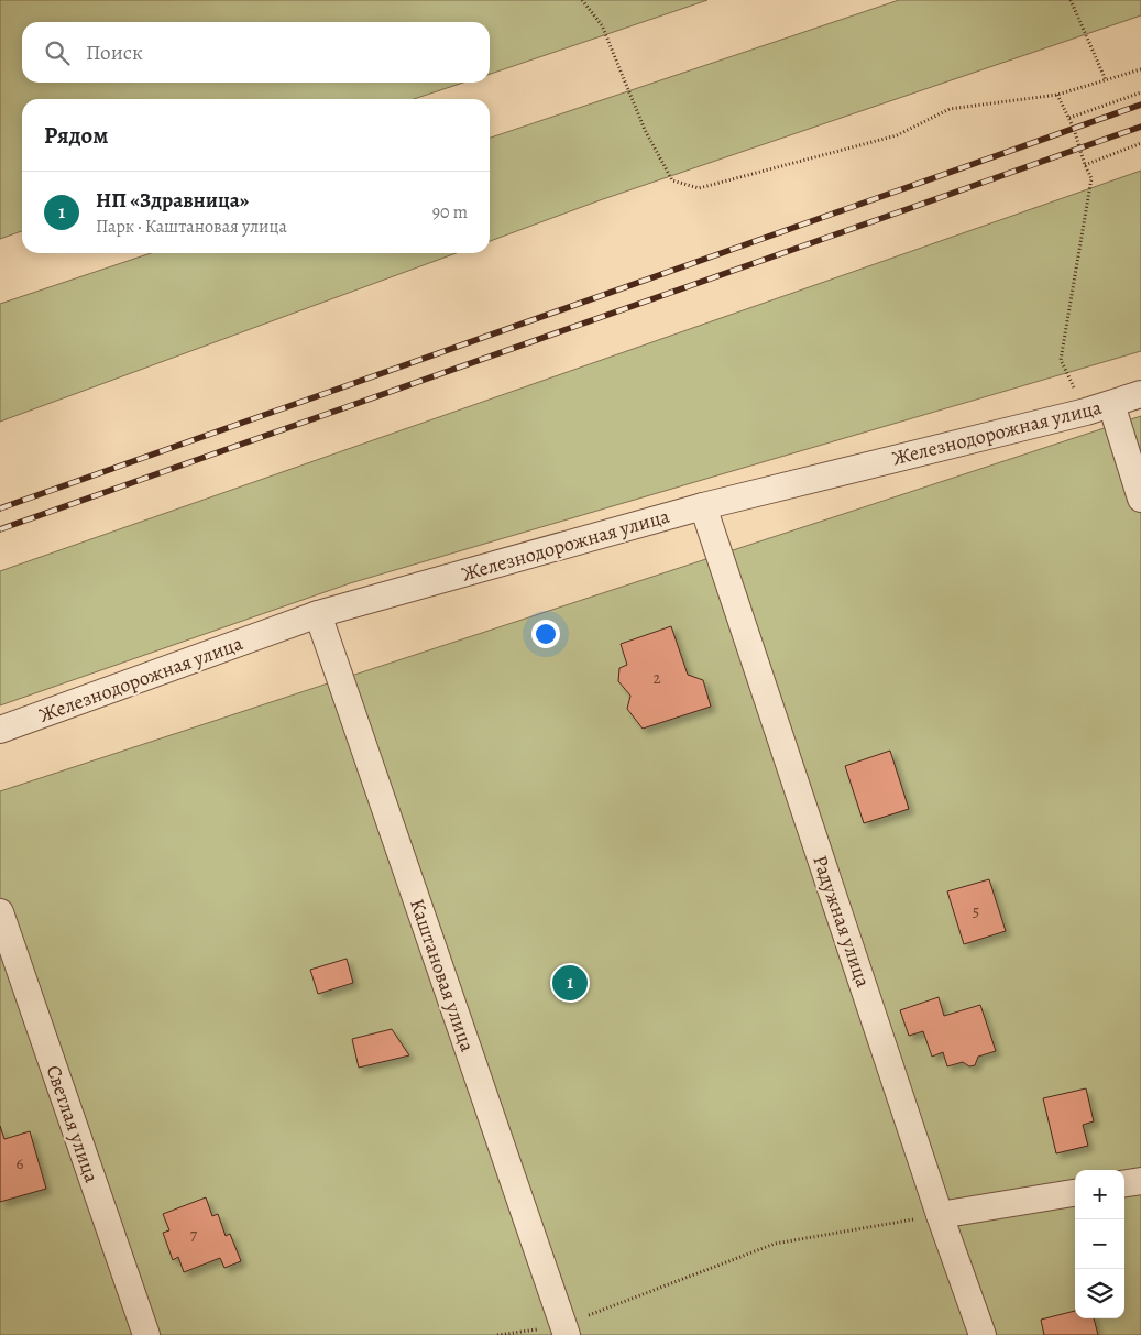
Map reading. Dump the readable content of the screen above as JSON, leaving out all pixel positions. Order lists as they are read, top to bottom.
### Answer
{
  "streets": {
    "street": [
      "Железнодорожная улица",
      "Радужная улица",
      "Каштановая улица",
      "Светлая улица"
    ]
  },
  "crossings": [
    ["Железнодорожная улица", "Радужная улица"],
    ["Железнодорожная улица", "Каштановая улица"]
  ],
  "house_numbers": [
    "2",
    "5",
    "6",
    "7"
  ],
  "page": {
    "search": "Поиск",
    "heading": "Рядом",
    "list": [
      {
        "mark": "1",
        "name": "НП «Здравница»",
        "note": "Парк · Каштановая улица",
        "value": "90 m"
      }
    ],
    "pins": "1",
    "map_buttons": ["+", "−"]
  }
}
